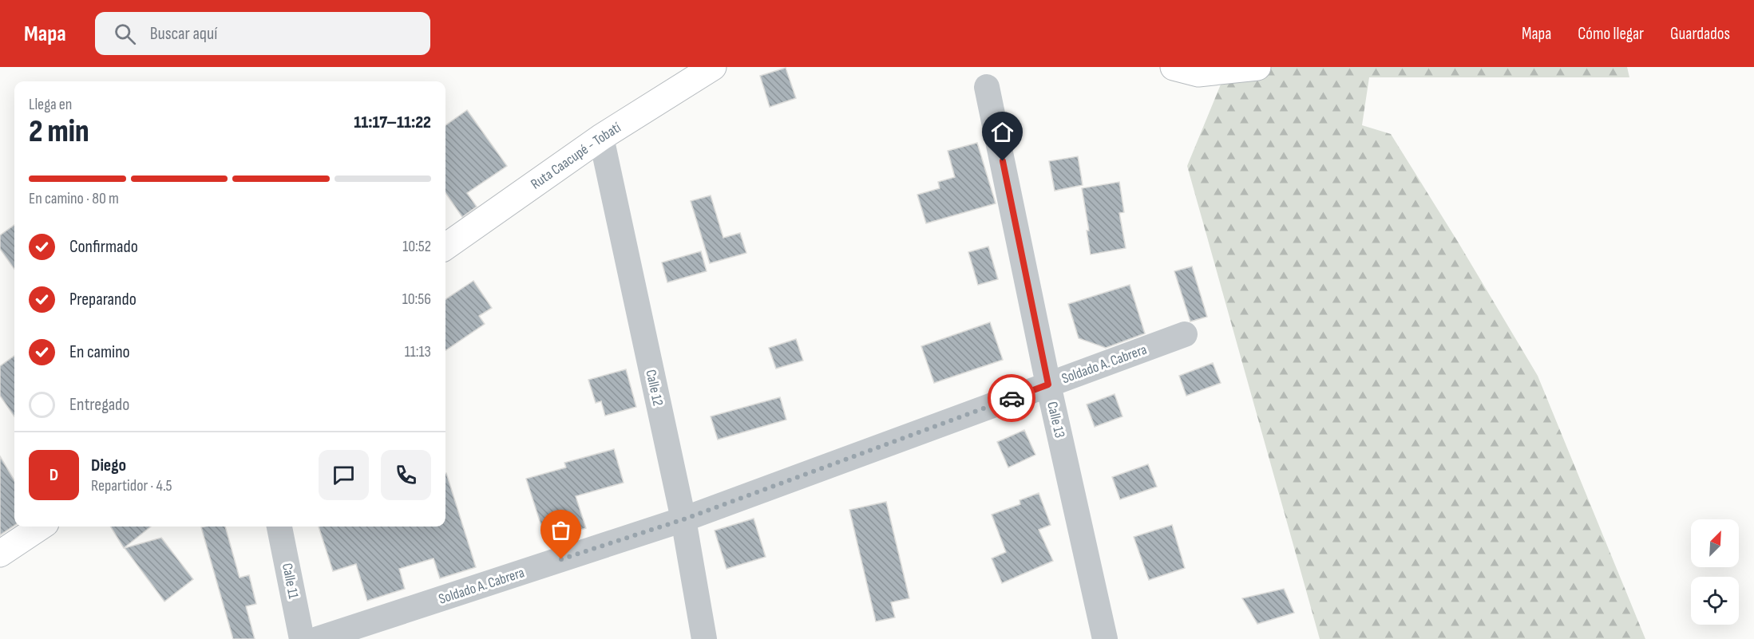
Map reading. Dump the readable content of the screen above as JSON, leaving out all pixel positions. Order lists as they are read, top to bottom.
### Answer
{
  "streets": {
    "main road": ["Ruta Caacupé - Tobatí"],
    "street": [
      "Soldado A. Cabrera",
      "Calle 12",
      "Calle 13",
      "Calle 11"
    ]
  },
  "crossings": [
    ["Ruta Caacupé - Tobatí", "Calle 12"],
    ["Soldado A. Cabrera", "Calle 12"],
    ["Soldado A. Cabrera", "Calle 13"]
  ],
  "north": "top right",
  "page": {
    "header": "Mapa",
    "search": "Buscar aquí",
    "nav": ["Mapa", "Cómo llegar", "Guardados"],
    "heading": ["2 min", "Llega en", "11:17–11:22"],
    "panel": ["Diego", "Repartidor · 4.5"],
    "bar": "En camino · 80 m",
    "list": [
      ["Confirmado", "10:52"],
      ["Preparando", "10:56"],
      ["En camino", "11:13"],
      "Entregado"
    ],
    "round": "D"
  }
}
